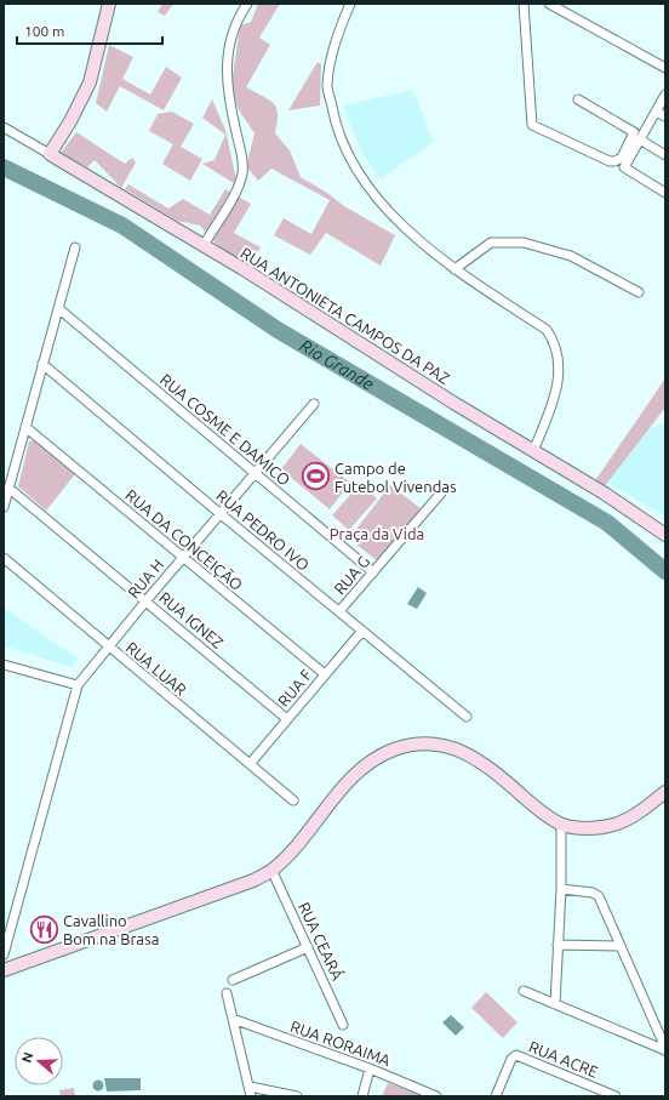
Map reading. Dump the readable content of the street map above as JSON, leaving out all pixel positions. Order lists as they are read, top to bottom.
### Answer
{
  "streets": {
    "street": [
      "RUA ANTONIETA CAMPOS DA PAZ",
      "RUA COSME E DAMICO",
      "RUA PEDRO IVO",
      "RUA DA CONCEIÇÃO",
      "RUA G",
      "RUA H",
      "RUA IGNEZ",
      "RUA LUAR",
      "RUA F",
      "RUA CEARÁ",
      "RUA RORAIMA",
      "RUA ACRE"
    ]
  },
  "crossings": [
    ["RUA COSME E DAMICO", "RUA G"],
    ["RUA COSME E DAMICO", "RUA H"],
    ["RUA PEDRO IVO", "RUA G"],
    ["RUA PEDRO IVO", "RUA H"],
    ["RUA PEDRO IVO", "RUA F"],
    ["RUA DA CONCEIÇÃO", "RUA H"],
    ["RUA DA CONCEIÇÃO", "RUA F"],
    ["RUA H", "RUA IGNEZ"],
    ["RUA H", "RUA LUAR"],
    ["RUA IGNEZ", "RUA F"],
    ["RUA LUAR", "RUA F"]
  ],
  "water": ["Rio Grande"],
  "parks": ["Praça da Vida"],
  "places": {
    "sports": ["Campo de Futebol Vivendas"],
    "restaurant": ["Cavallino Bom na Brasa"]
  },
  "scale_bar": "100 m",
  "north": "left"
}
